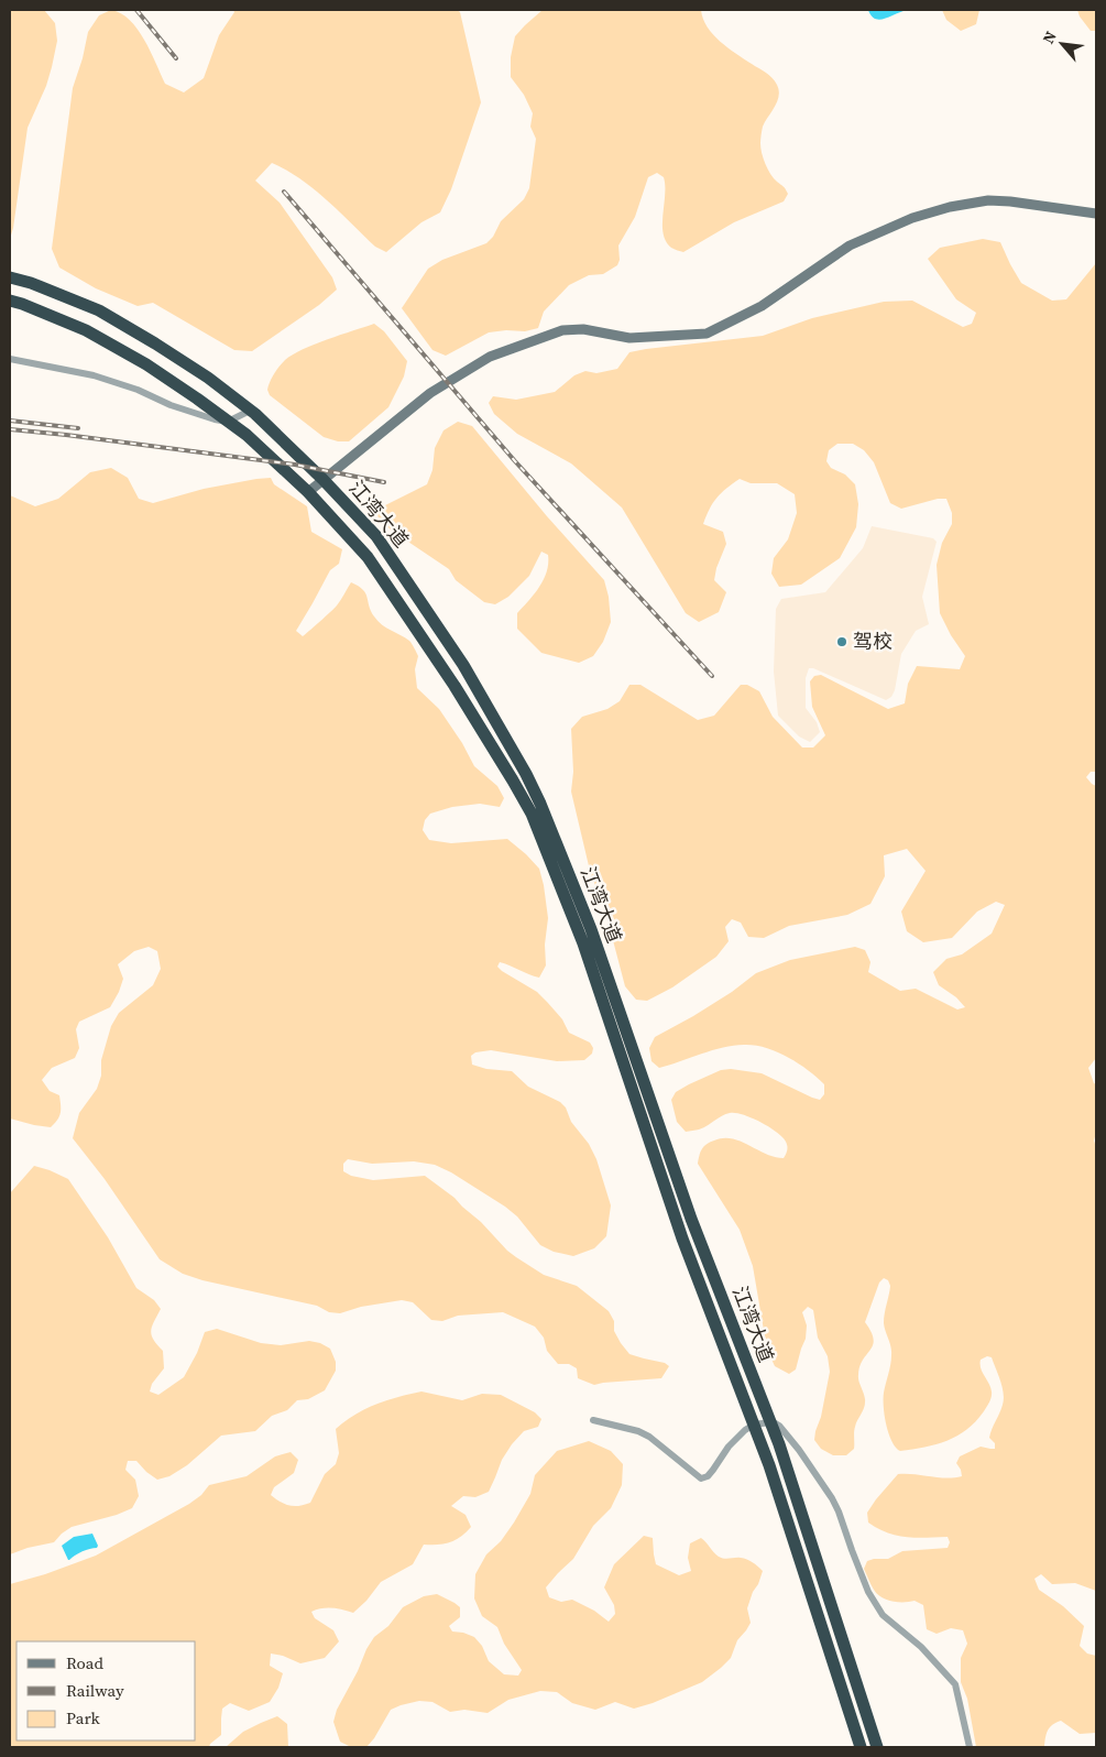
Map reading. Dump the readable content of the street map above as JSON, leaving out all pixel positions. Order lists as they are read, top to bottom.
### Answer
{
  "streets": {
    "highway": ["江湾大道"]
  },
  "places": ["驾校"],
  "legend": ["Road", "Railway", "Park"],
  "north": "top left"
}
